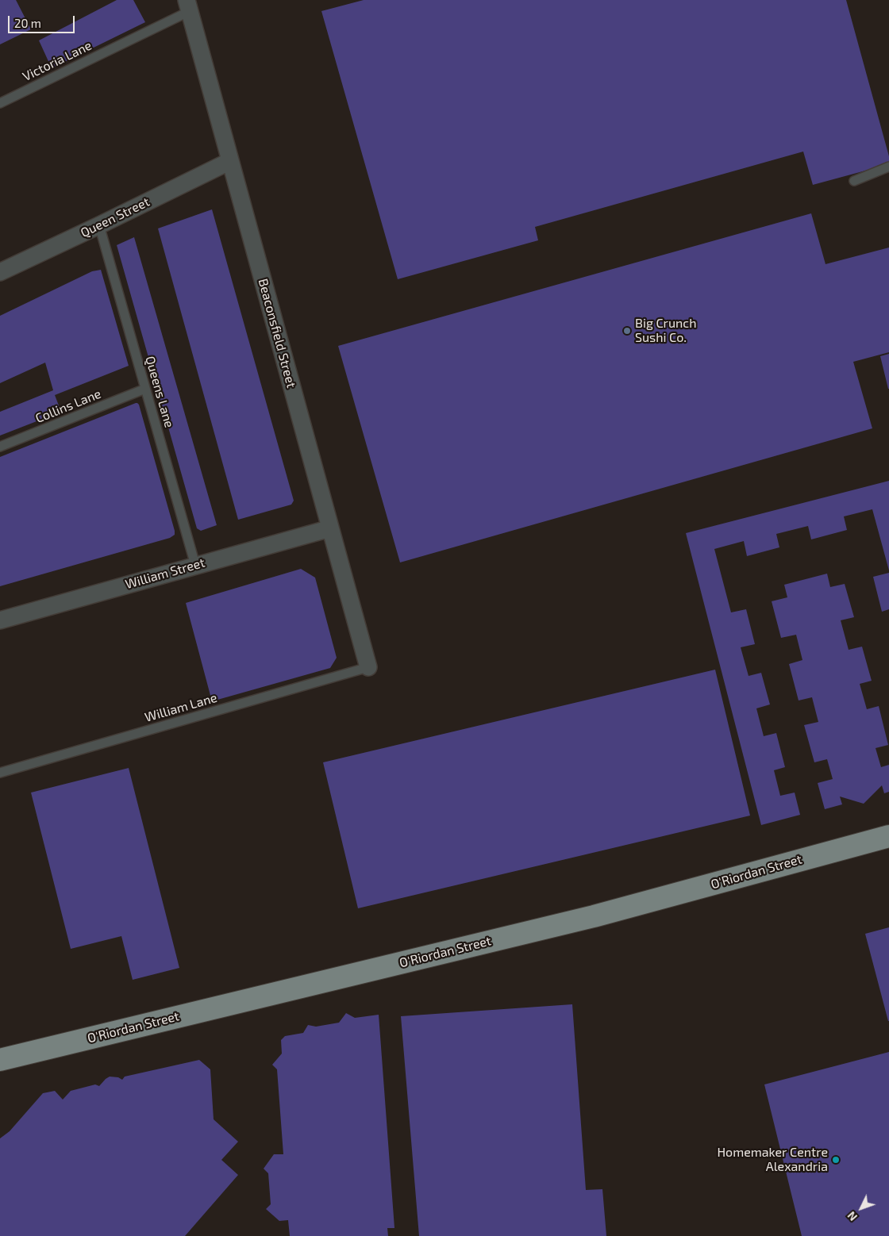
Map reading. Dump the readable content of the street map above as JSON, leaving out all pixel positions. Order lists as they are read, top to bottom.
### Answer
{
  "streets": {
    "main road": ["O'Riordan Street"],
    "street": ["Queen Street", "Beaconsfield Street", "William Street"],
    "lane": [
      "Victoria Lane",
      "Queens Lane",
      "Collins Lane",
      "William Lane"
    ]
  },
  "crossings": [
    ["Victoria Lane", "Beaconsfield Street"],
    ["Queen Street", "Beaconsfield Street"],
    ["Queen Street", "Queens Lane"],
    ["Beaconsfield Street", "William Street"],
    ["Beaconsfield Street", "William Lane"],
    ["Queens Lane", "Collins Lane"],
    ["Queens Lane", "William Street"]
  ],
  "places": ["Big Crunch Sushi Co.", "Homemaker Centre Alexandria"],
  "scale_bar": "20 m",
  "north": "bottom left"
}
